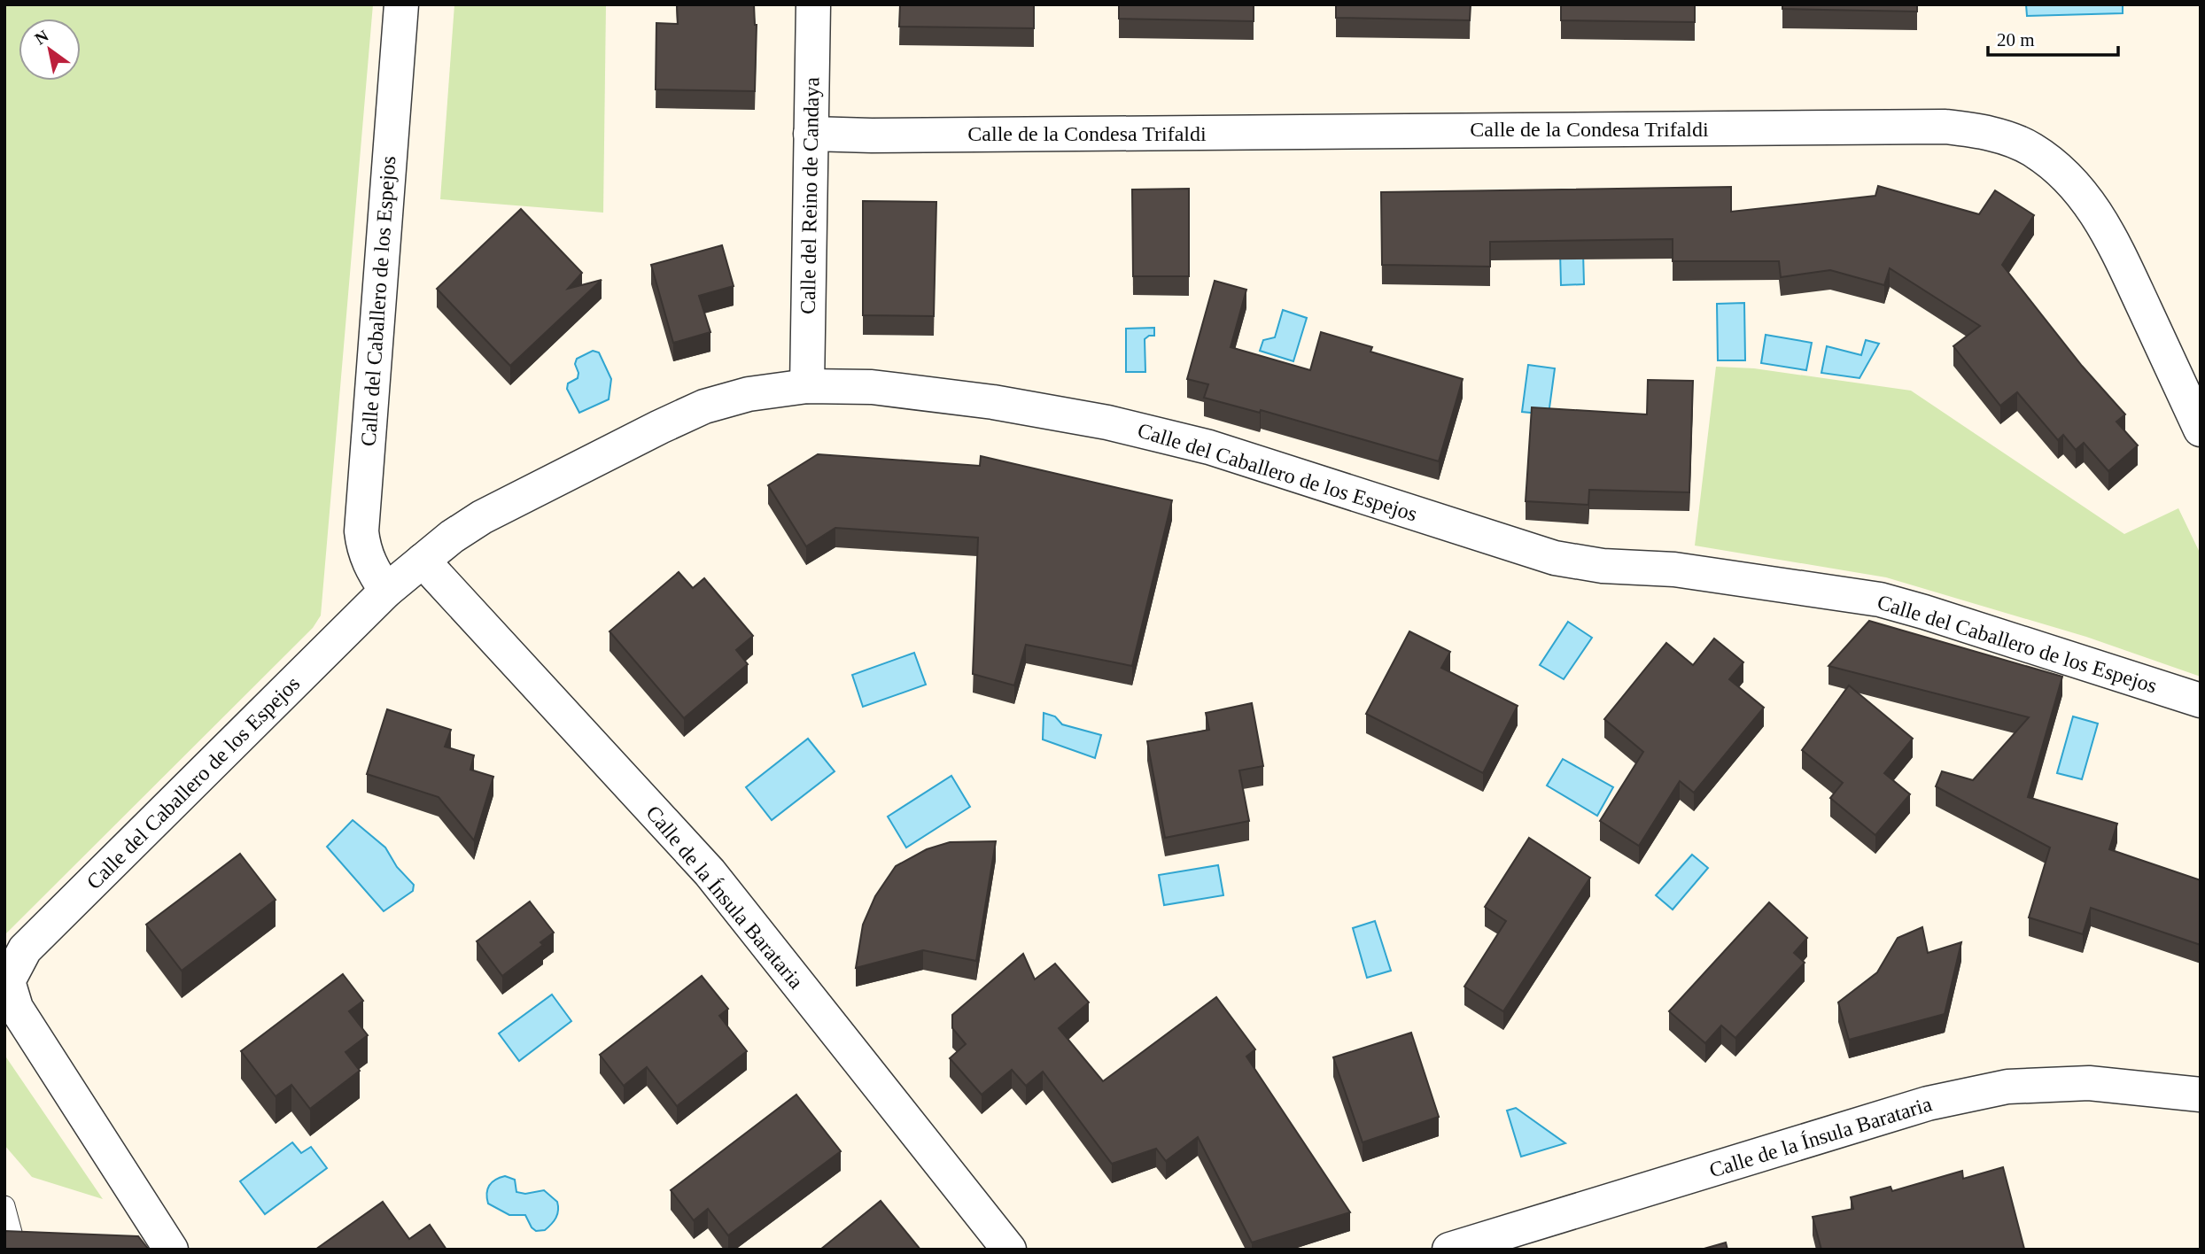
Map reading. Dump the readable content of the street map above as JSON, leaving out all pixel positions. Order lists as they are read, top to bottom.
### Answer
{
  "streets": {
    "street": [
      "Calle de la Condesa Trifaldi",
      "Calle del Reino de Candaya",
      "Calle del Caballero de los Espejos",
      "Calle de la Ínsula Barataria"
    ]
  },
  "crossings": [
    ["Calle de la Condesa Trifaldi", "Calle del Reino de Candaya"],
    ["Calle del Reino de Candaya", "Calle del Caballero de los Espejos"],
    ["Calle del Caballero de los Espejos", "Calle de la Ínsula Barataria"]
  ],
  "scale_bar": "20 m",
  "north": "top left"
}
